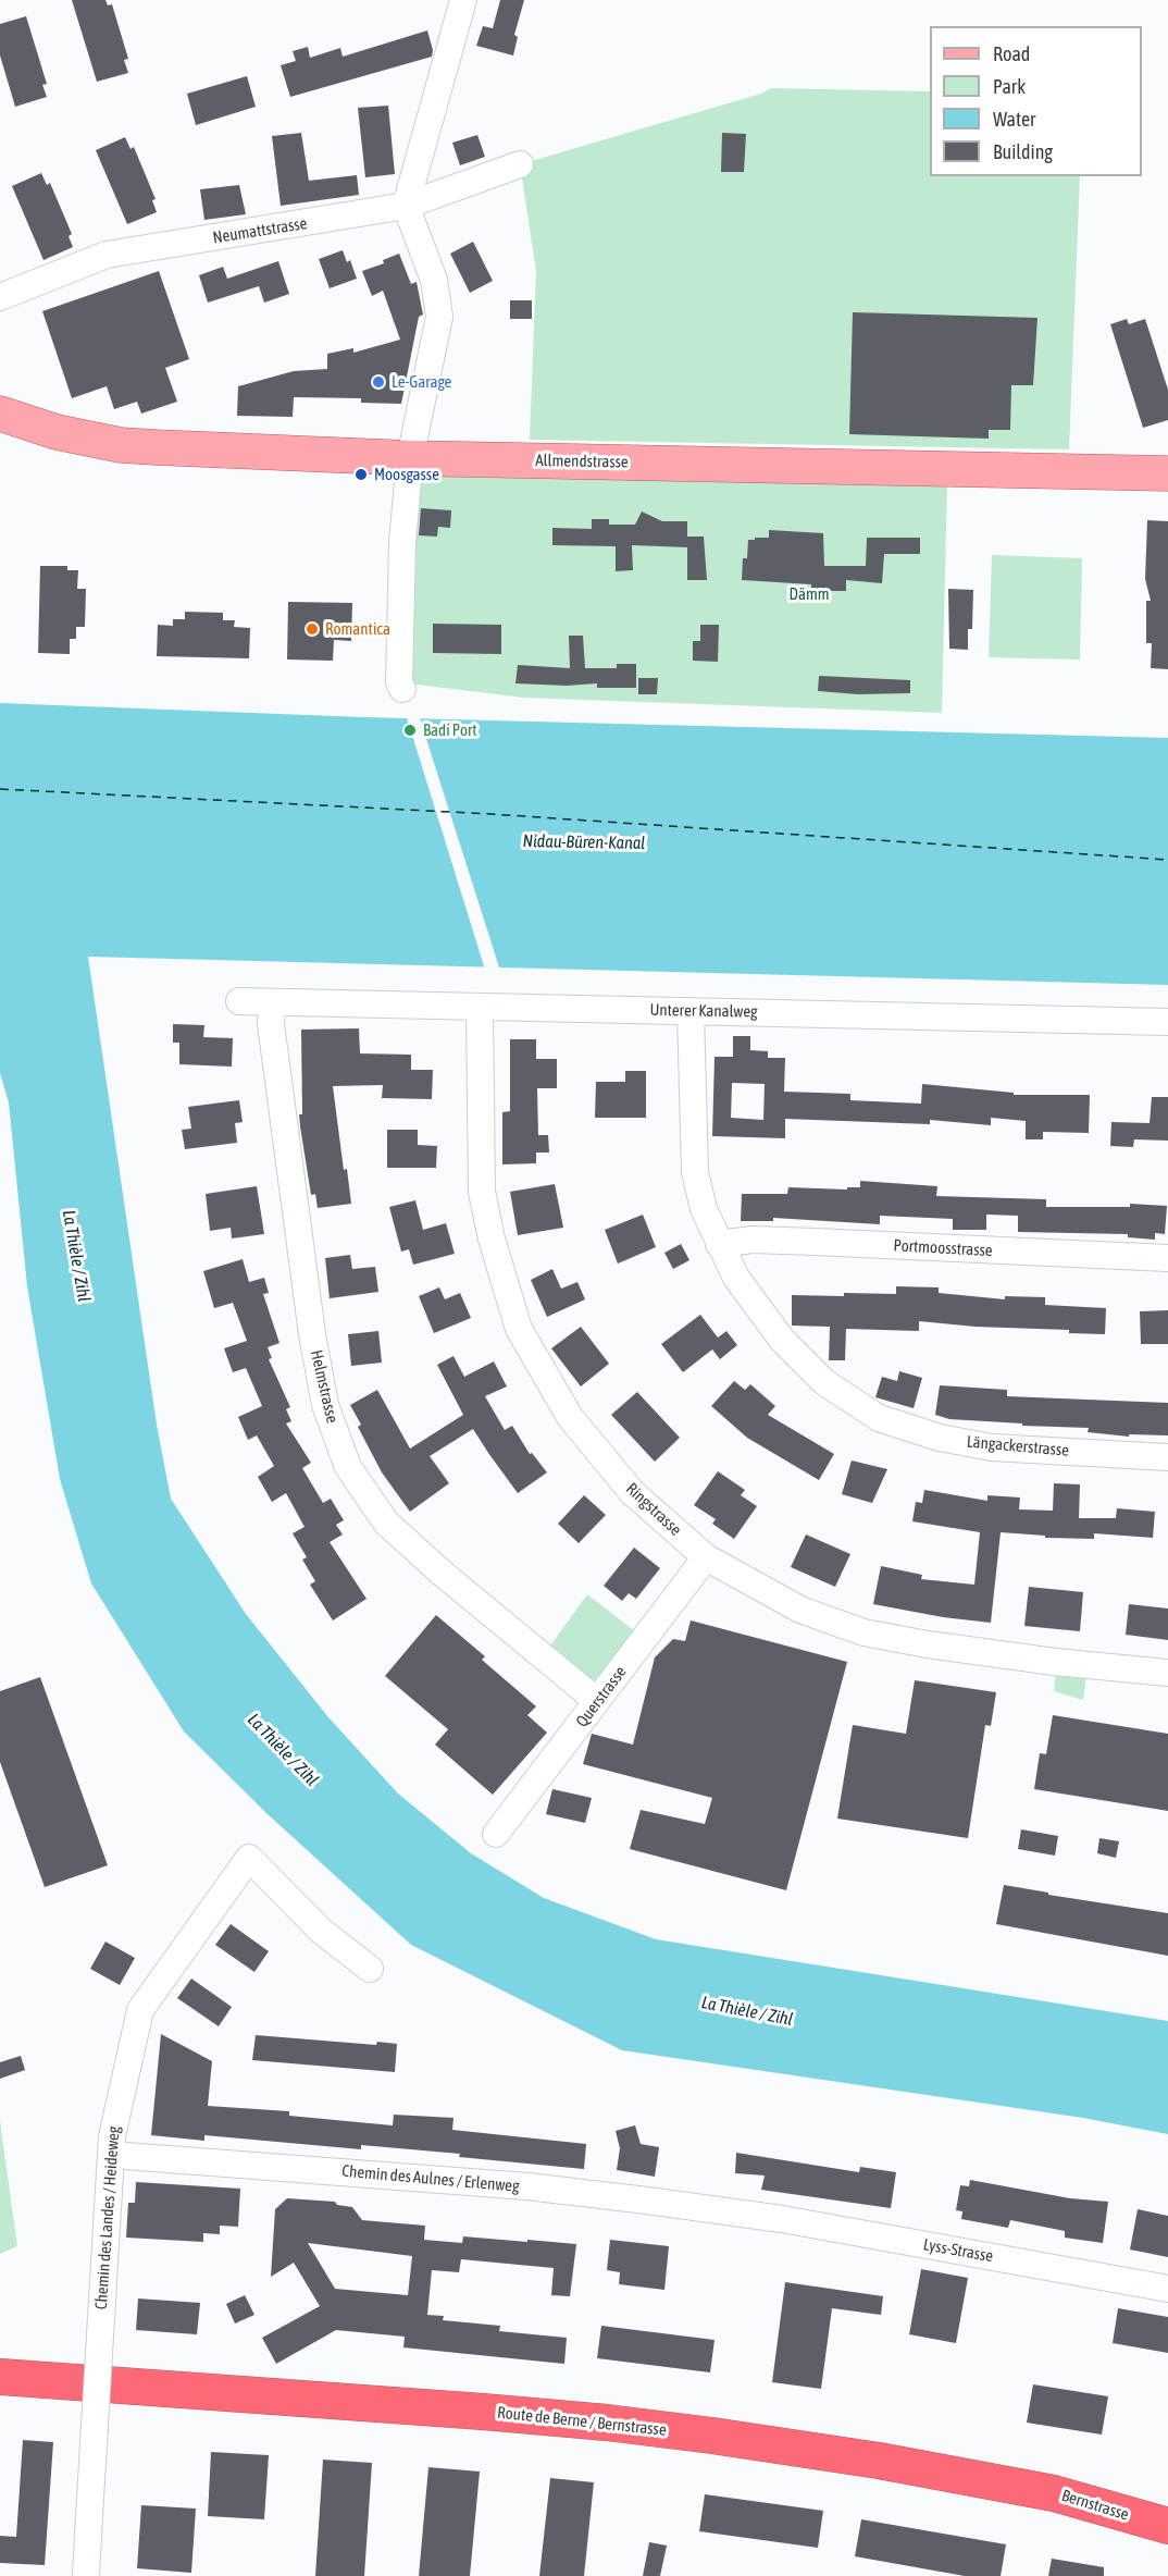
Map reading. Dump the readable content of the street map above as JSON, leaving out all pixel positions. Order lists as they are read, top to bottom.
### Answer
{
  "streets": {
    "highway": ["Route de Berne / Bernstrasse", "Bernstrasse"],
    "main road": ["Allmendstrasse"],
    "street": [
      "Neumattstrasse",
      "Unterer Kanalweg",
      "Portmoosstrasse",
      "Helmstrasse",
      "Längackerstrasse",
      "Ringstrasse",
      "Querstrasse",
      "Chemin des Aulnes / Erlenweg",
      "Chemin des Landes / Heideweg",
      "Lyss-Strasse"
    ]
  },
  "crossings": [
    ["Unterer Kanalweg", "Helmstrasse"],
    ["Unterer Kanalweg", "Längackerstrasse"],
    ["Unterer Kanalweg", "Ringstrasse"],
    ["Portmoosstrasse", "Längackerstrasse"],
    ["Helmstrasse", "Querstrasse"],
    ["Ringstrasse", "Querstrasse"],
    ["Chemin des Aulnes / Erlenweg", "Chemin des Landes / Heideweg"],
    ["Chemin des Aulnes / Erlenweg", "Lyss-Strasse"],
    ["Route de Berne / Bernstrasse", "Bernstrasse"]
  ],
  "water": ["Nidau-Büren-Kanal", "La Thièle / Zihl"],
  "parks": ["Dämm"],
  "places": [
    "Le-Garage",
    "Moosgasse",
    "Romantica",
    "Badi Port"
  ],
  "legend": [
    "Road",
    "Park",
    "Water",
    "Building"
  ]
}
